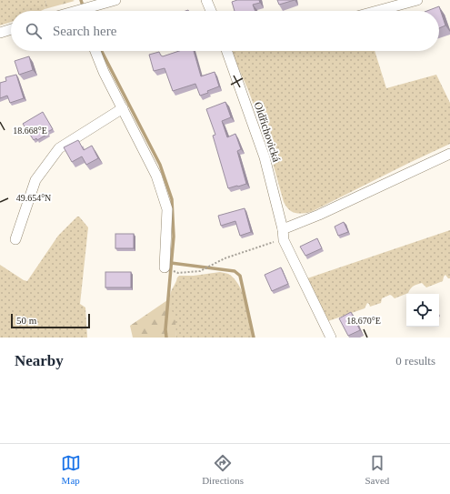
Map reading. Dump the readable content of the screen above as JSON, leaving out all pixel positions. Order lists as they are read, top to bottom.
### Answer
{
  "streets": {
    "street": ["Oldřichovická"]
  },
  "scale_bar": "50 m",
  "page": {
    "search": "Search here",
    "scale": "50 m",
    "heading": ["Nearby", "0 results"],
    "nav": ["Map", "Directions", "Saved"]
  },
  "coordinates": ["18.668°E", "49.654°N", "18.670°E"]
}
